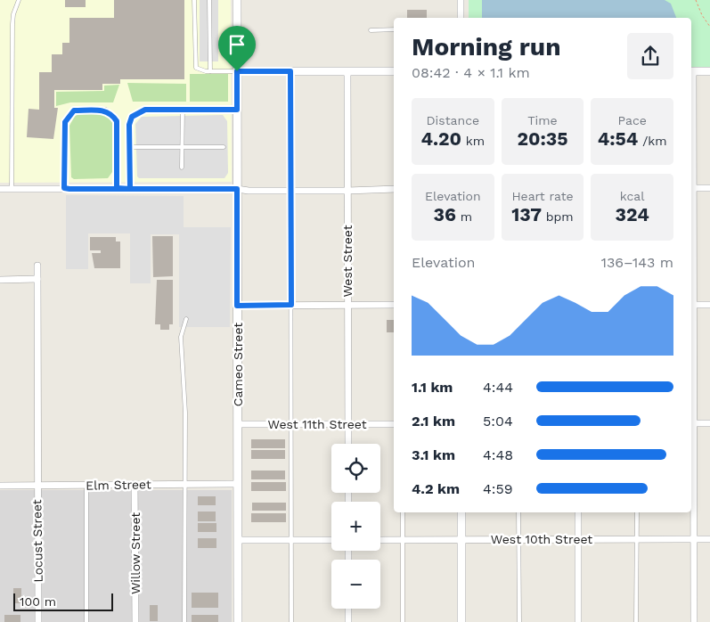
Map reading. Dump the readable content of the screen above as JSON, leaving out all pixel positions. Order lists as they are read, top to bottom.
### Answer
{
  "streets": {
    "street": [
      "West Street",
      "Cameo Street",
      "West 11th Street",
      "Elm Street",
      "West 10th Street",
      "Locust Street",
      "Willow Street"
    ]
  },
  "crossings": [
    ["West Street", "West 11th Street"],
    ["Cameo Street", "West 11th Street"],
    ["Cameo Street", "Elm Street"],
    ["Elm Street", "Locust Street"],
    ["Elm Street", "Willow Street"]
  ],
  "scale_bar": "100 m",
  "page": {
    "heading": ["Morning run", "08:42 · 4 × 1.1 km"],
    "stats": [
      ["Distance", "4.20 km"],
      ["Time", "20:35"],
      ["Pace", "4:54 /km"],
      ["Elevation", "36 m"],
      ["Heart rate", "137 bpm"],
      ["kcal", "324"]
    ],
    "chart": ["Elevation", "136–143 m"],
    "list": [
      {
        "name": "1.1 km",
        "note": "4:44"
      },
      {
        "name": "2.1 km",
        "note": "5:04"
      },
      {
        "name": "3.1 km",
        "note": "4:48"
      },
      {
        "name": "4.2 km",
        "note": "4:59"
      }
    ],
    "map_buttons": ["+", "−"],
    "scale": "100 m"
  }
}
